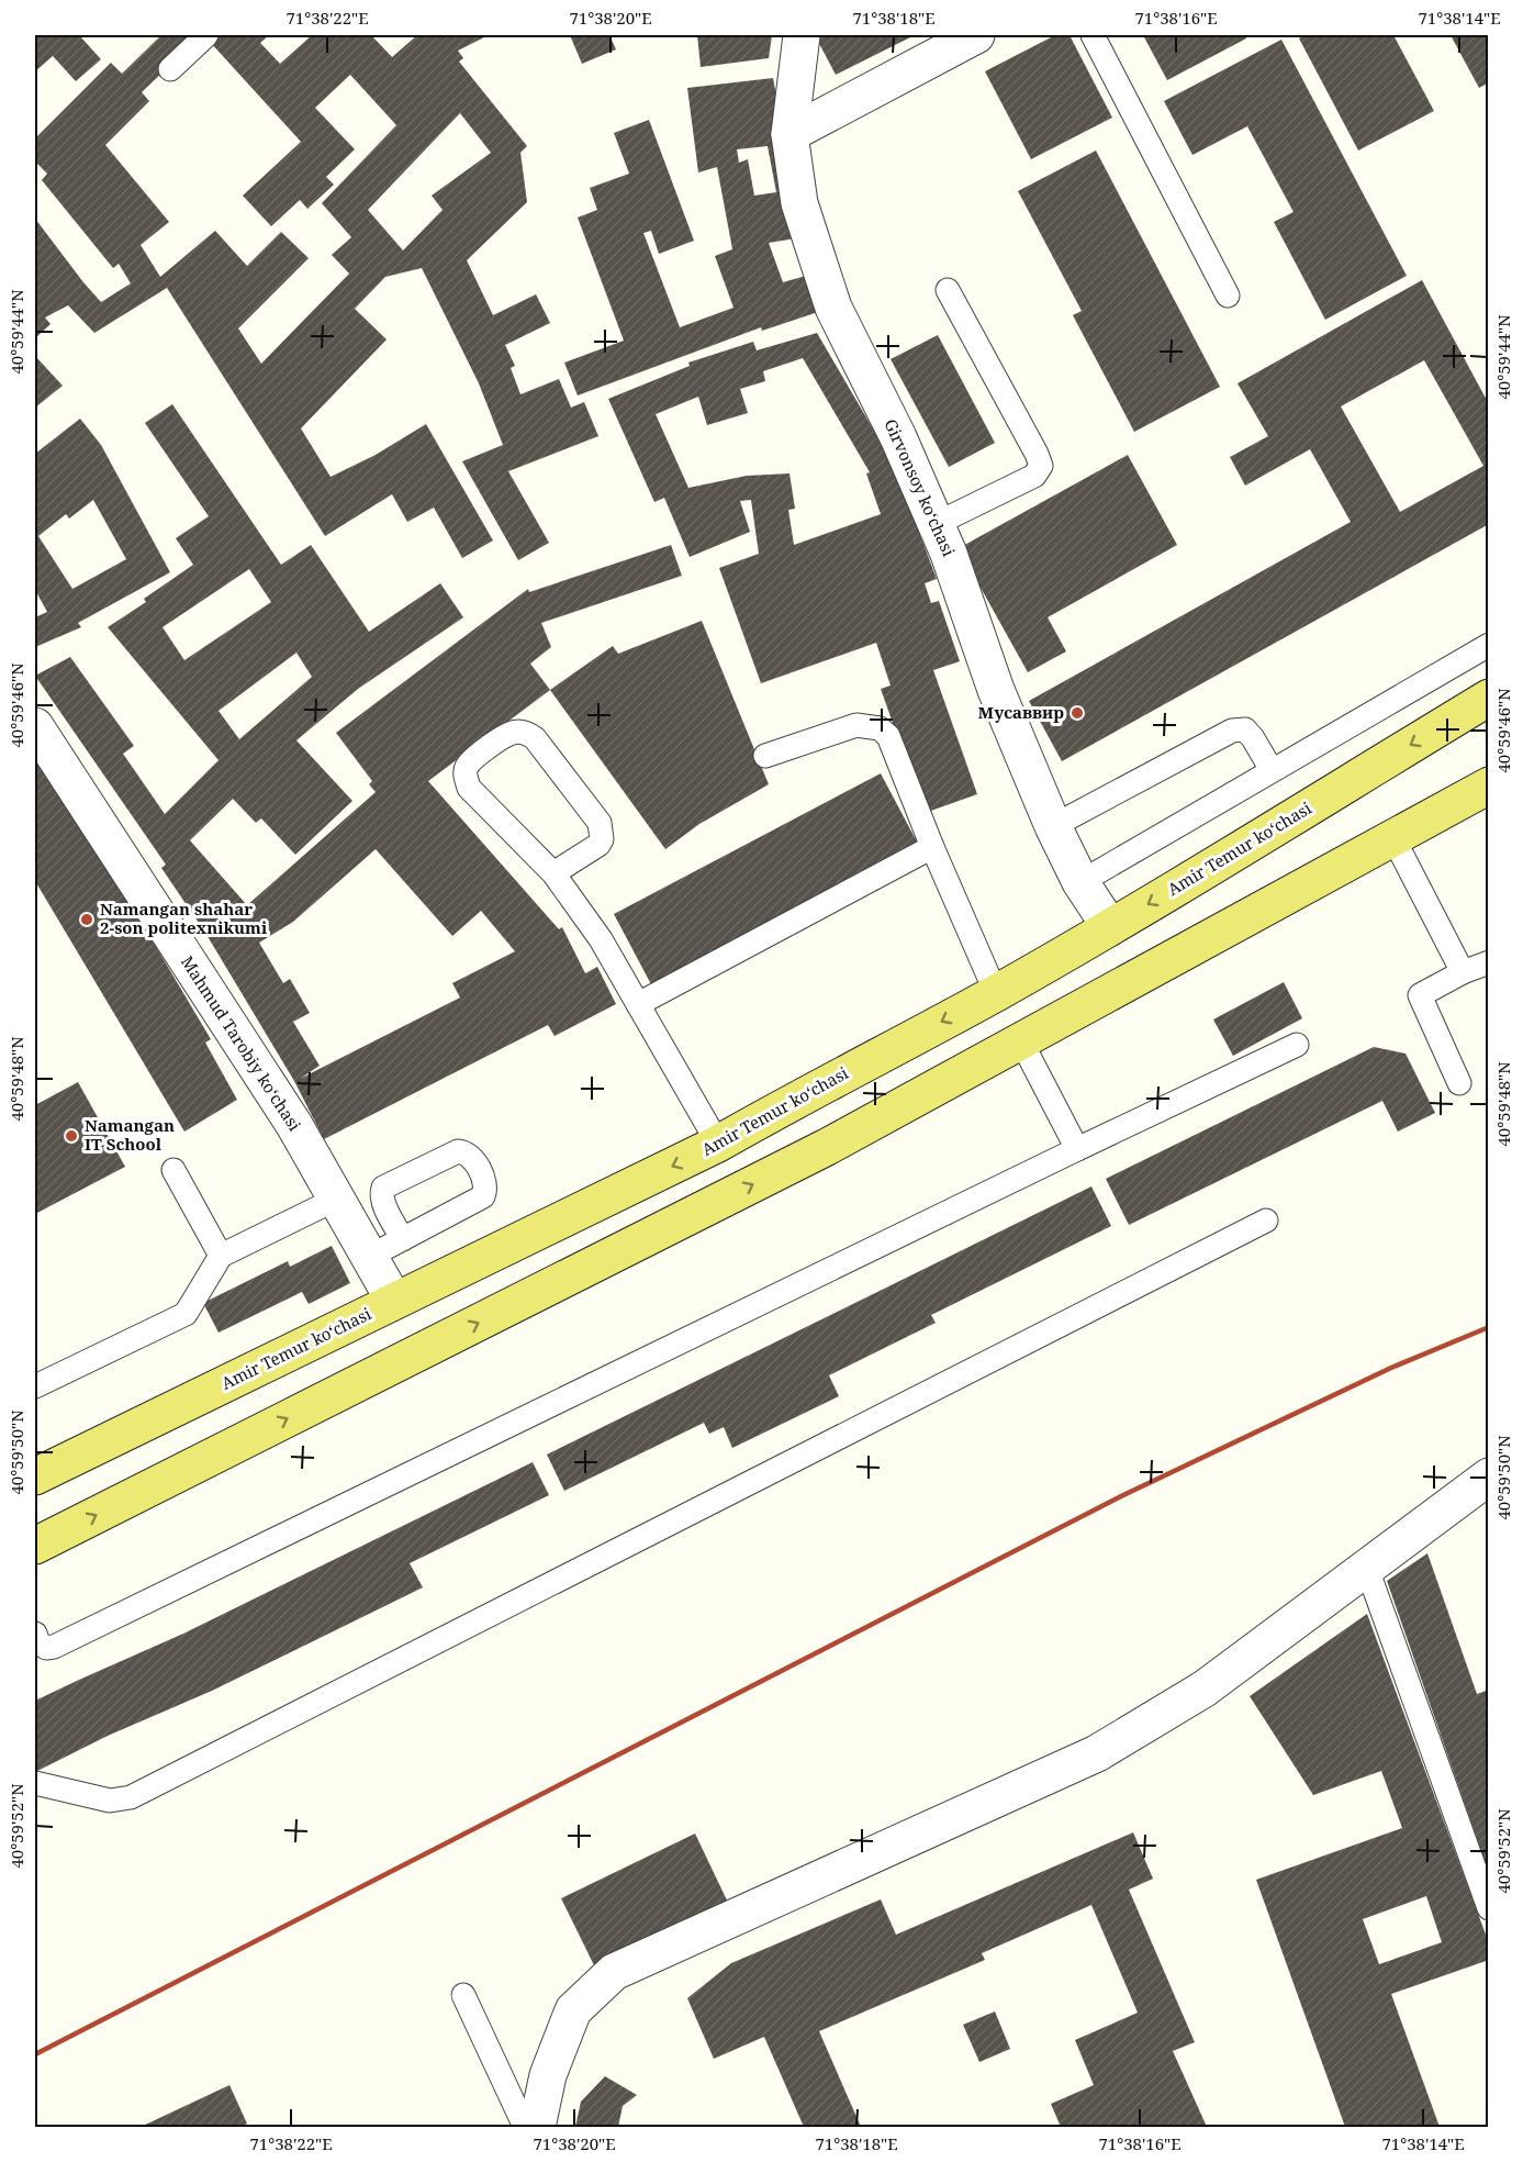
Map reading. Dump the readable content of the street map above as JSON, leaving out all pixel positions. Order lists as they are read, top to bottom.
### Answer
{
  "streets": {
    "main road": ["Amir Temur koʻchasi"],
    "street": ["Girvonsoy koʻchasi", "Mahmud Tarobiy koʻchasi"]
  },
  "crossings": [
    ["Girvonsoy koʻchasi", "Amir Temur koʻchasi"],
    ["Amir Temur koʻchasi", "Mahmud Tarobiy koʻchasi"]
  ],
  "places": ["Мусаввир", "Namangan shahar 2-son politexnikumi", "Namangan IT School"],
  "coordinates": [
    "71°38'22\"E",
    "71°38'20\"E",
    "71°38'18\"E",
    "71°38'16\"E",
    "71°38'14\"E",
    "40°59'44\"N",
    "40°59'46\"N",
    "40°59'48\"N",
    "40°59'50\"N",
    "40°59'52\"N"
  ]
}
